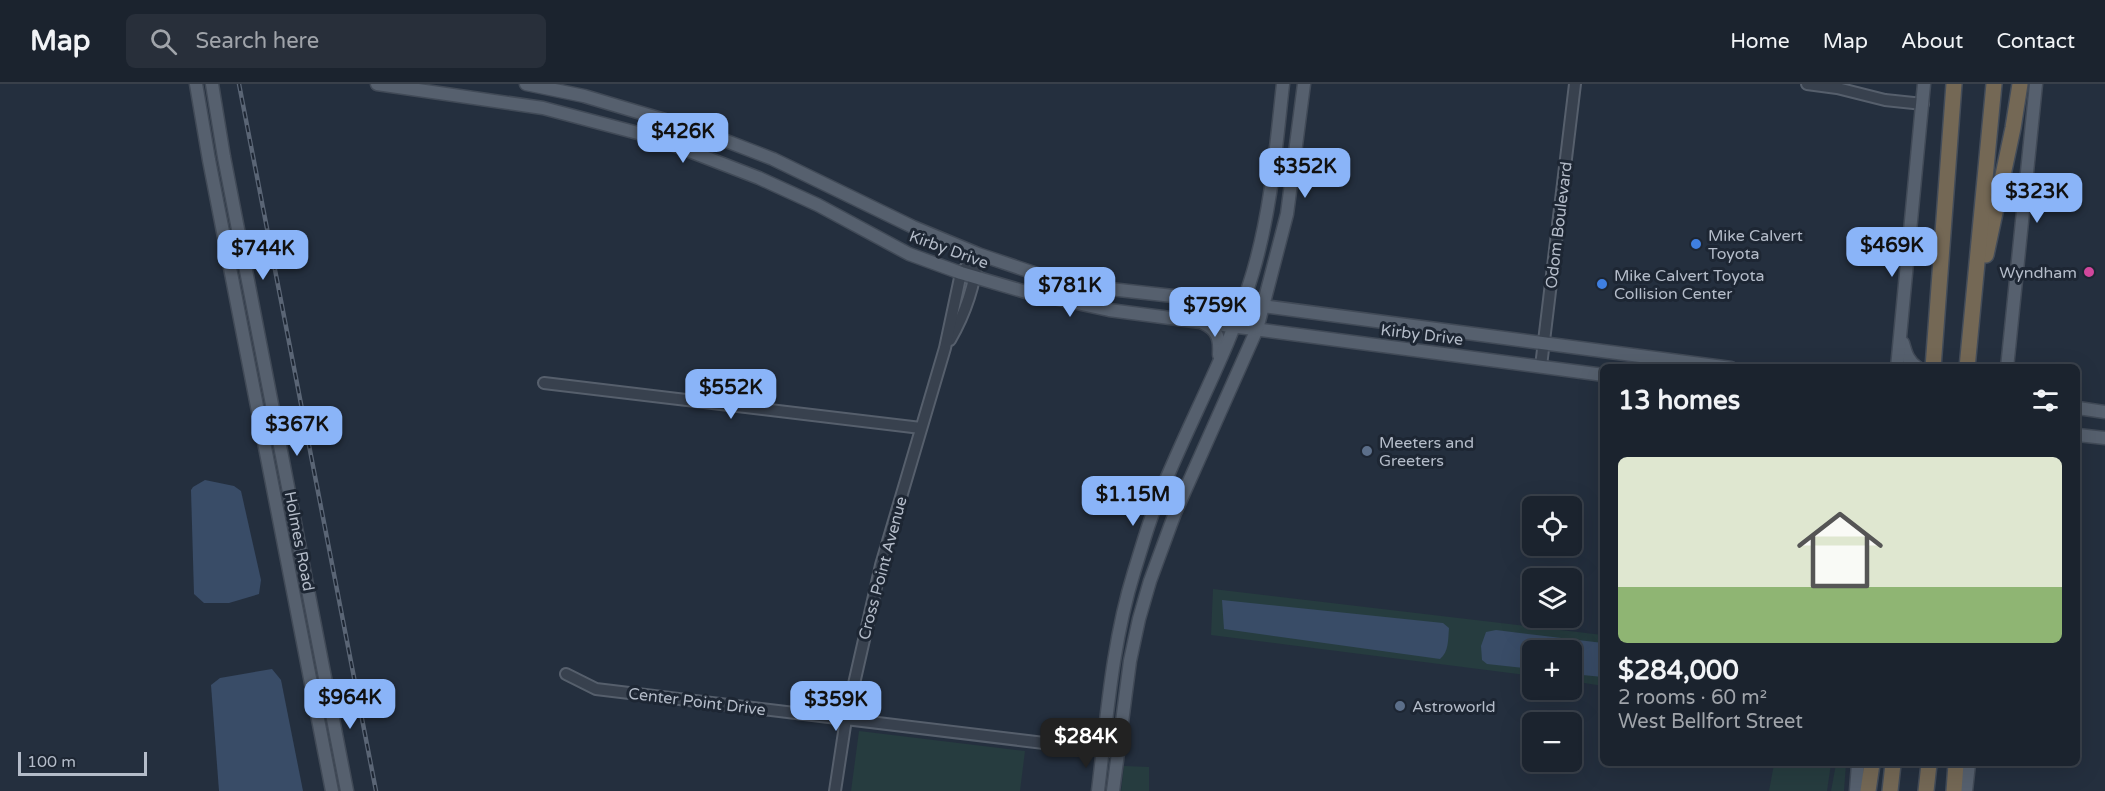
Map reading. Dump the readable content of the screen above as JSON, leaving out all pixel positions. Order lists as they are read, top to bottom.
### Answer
{
  "streets": {
    "main road": ["Kirby Drive", "Holmes Road"],
    "street": ["Odom Boulevard", "Cross Point Avenue", "Center Point Drive"]
  },
  "crossings": [
    ["Odom Boulevard", "Kirby Drive"],
    ["Kirby Drive", "Cross Point Avenue"],
    ["Cross Point Avenue", "Center Point Drive"]
  ],
  "places": [
    "Mike Calvert Toyota",
    "Wyndham",
    "Mike Calvert Toyota Collision Center",
    "Meeters and Greeters",
    "Astroworld"
  ],
  "scale_bar": "100 m",
  "page": {
    "header": "Map",
    "search": "Search here",
    "nav": [
      "Home",
      "Map",
      "About",
      "Contact"
    ],
    "price": [
      "$426K",
      "$352K",
      "$323K",
      "$469K",
      "$744K",
      "$781K",
      "$759K",
      "$552K",
      "$367K",
      "$1.15M",
      "$964K",
      "$359K",
      "$284K"
    ],
    "heading": "13 homes",
    "list": [
      {
        "name": "$284,000",
        "note": "2 rooms · 60 m² · West Bellfort Street"
      }
    ],
    "map_buttons": ["+", "−"],
    "scale": "100 m"
  }
}
